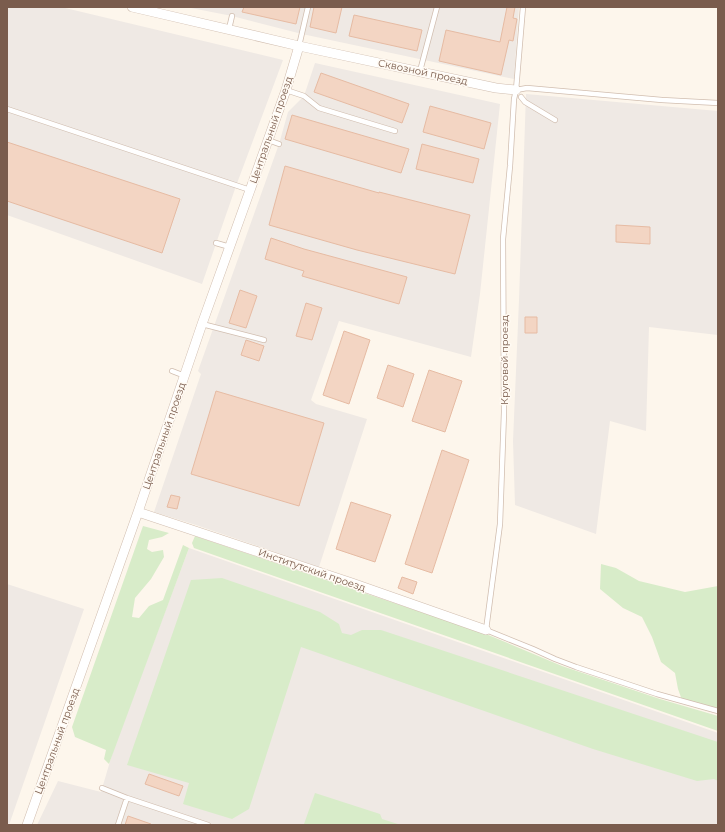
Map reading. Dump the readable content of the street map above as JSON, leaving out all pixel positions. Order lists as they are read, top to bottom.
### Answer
{
  "streets": {
    "street": ["Сквозной проезд", "Центральный проезд", "Институтский проезд"],
    "lane": ["Круговой проезд"]
  },
  "crossings": [
    ["Сквозной проезд", "Центральный проезд"],
    ["Сквозной проезд", "Круговой проезд"],
    ["Центральный проезд", "Институтский проезд"],
    ["Круговой проезд", "Институтский проезд"]
  ]
}
